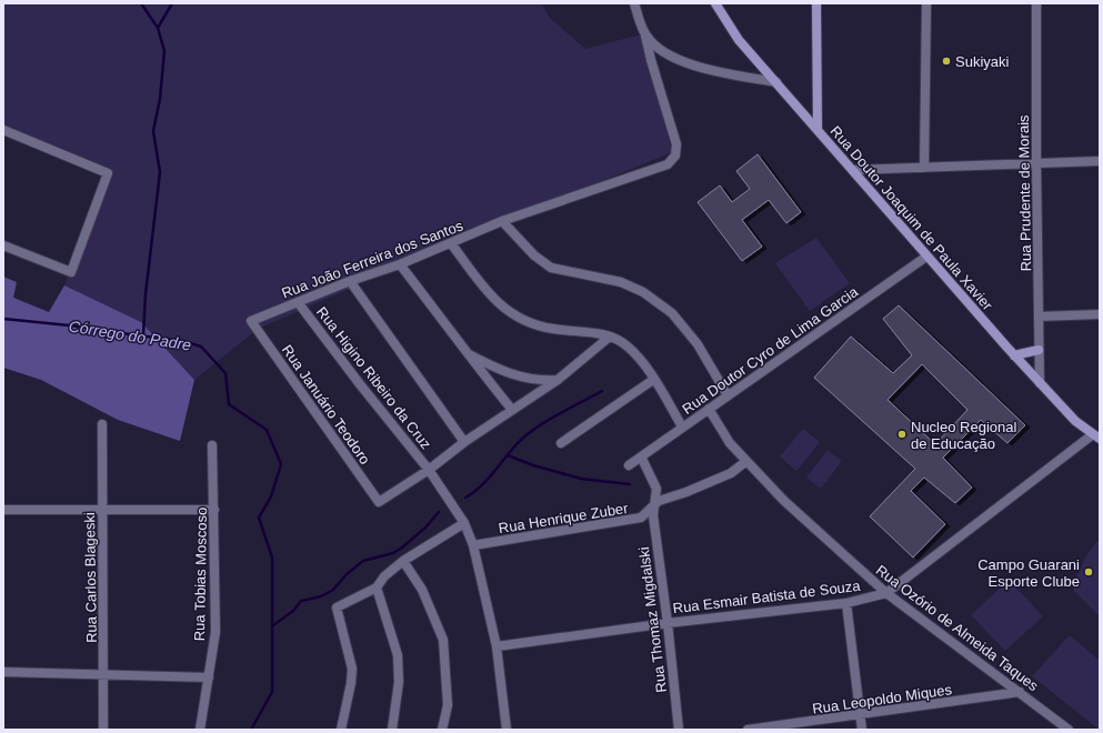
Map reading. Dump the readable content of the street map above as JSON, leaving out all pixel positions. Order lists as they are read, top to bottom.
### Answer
{
  "streets": {
    "main road": ["Rua Doutor Joaquim de Paula Xavier"],
    "street": [
      "Rua Prudente de Morais",
      "Rua João Ferreira dos Santos",
      "Rua Doutor Cyro de Lima Garcia",
      "Rua Higino Ribeiro da Cruz",
      "Rua Januário Teodoro",
      "Rua Henrique Zuber",
      "Rua Tobias Moscoso",
      "Rua Carlos Blageski",
      "Rua Esmair Batista de Souza",
      "Rua Thomaz Migdalski",
      "Rua Ozório de Almeida Taques",
      "Rua Leopoldo Miques"
    ]
  },
  "crossings": [
    ["Rua Prudente de Morais", "Rua Doutor Joaquim de Paula Xavier"],
    ["Rua Doutor Joaquim de Paula Xavier", "Rua Doutor Cyro de Lima Garcia"],
    ["Rua Doutor Joaquim de Paula Xavier", "Rua Esmair Batista de Souza"],
    ["Rua João Ferreira dos Santos", "Rua Higino Ribeiro da Cruz"],
    ["Rua João Ferreira dos Santos", "Rua Januário Teodoro"],
    ["Rua Doutor Cyro de Lima Garcia", "Rua Thomaz Migdalski"],
    ["Rua Doutor Cyro de Lima Garcia", "Rua Ozório de Almeida Taques"],
    ["Rua Higino Ribeiro da Cruz", "Rua Januário Teodoro"],
    ["Rua Higino Ribeiro da Cruz", "Rua Henrique Zuber"],
    ["Rua Higino Ribeiro da Cruz", "Rua Esmair Batista de Souza"],
    ["Rua Henrique Zuber", "Rua Thomaz Migdalski"],
    ["Rua Henrique Zuber", "Rua Ozório de Almeida Taques"],
    ["Rua Esmair Batista de Souza", "Rua Thomaz Migdalski"],
    ["Rua Esmair Batista de Souza", "Rua Ozório de Almeida Taques"],
    ["Rua Ozório de Almeida Taques", "Rua Leopoldo Miques"]
  ],
  "water": ["Córrego do Padre"],
  "places": ["Sukiyaki", "Nucleo Regional de Educação", "Campo Guarani Esporte Clube"]
}
